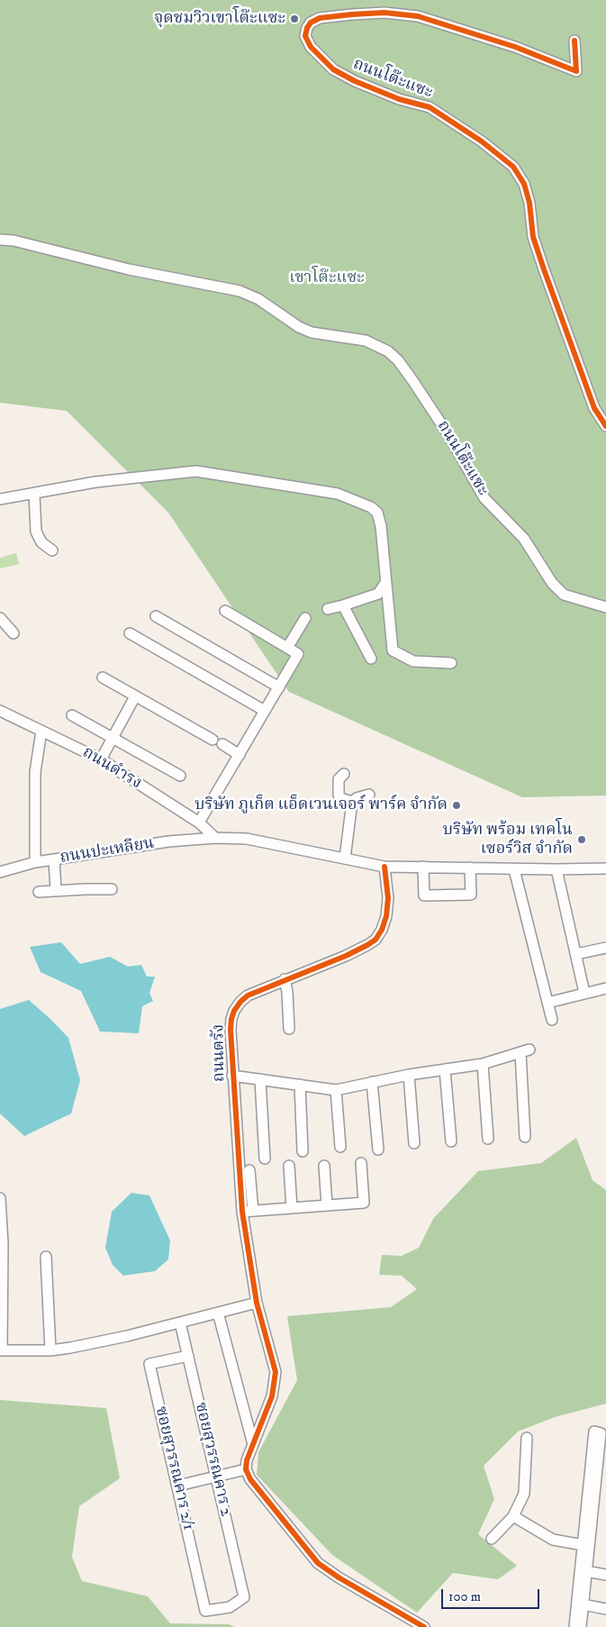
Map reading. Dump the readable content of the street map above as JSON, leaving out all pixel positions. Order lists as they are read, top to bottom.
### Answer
{
  "streets": {
    "street": [
      "ถนนโต๊ะแซะ",
      "ถนนดำรง",
      "ถนนปะเหลียน",
      "ถนนตรัง",
      "ซอยสุวรรณคาร 2",
      "ซอยสุวรรณคาร 2/1"
    ]
  },
  "crossings": [
    ["ถนนดำรง", "ถนนปะเหลียน"],
    ["ซอยสุวรรณคาร 2", "ซอยสุวรรณคาร 2/1"]
  ],
  "parks": ["เขาโต๊ะแซะ"],
  "places": ["จุดชมวิวเขาโต๊ะแซะ", "บริษัท ภูเก็ต แอ็ดเวนเจอร์ พาร์ค จำกัด", "บริษัท พร้อม เทคโน เซอร์วิส จำกัด"],
  "scale_bar": "100 m"
}
